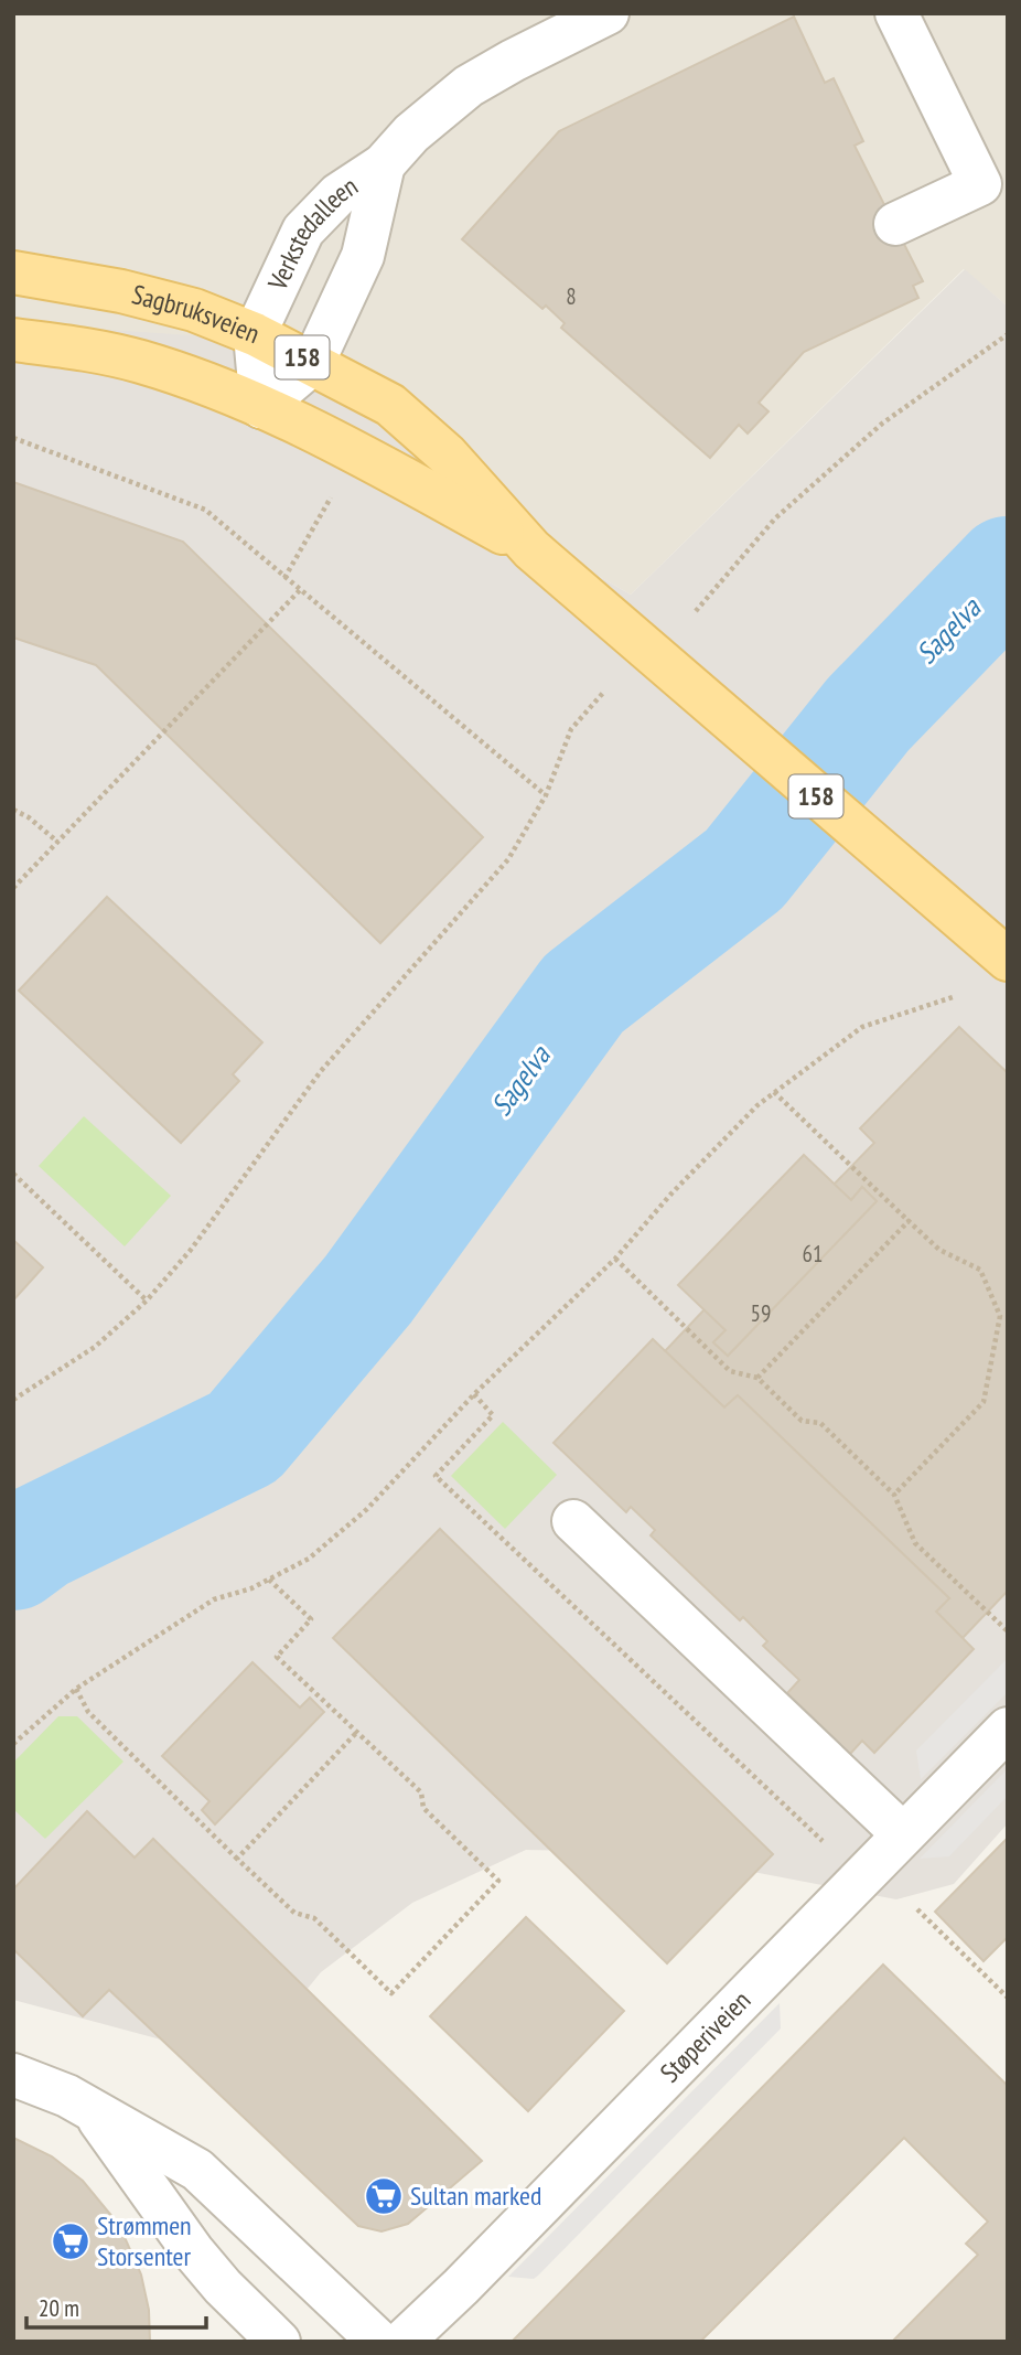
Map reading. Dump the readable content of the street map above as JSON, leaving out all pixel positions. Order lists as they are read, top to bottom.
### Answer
{
  "streets": {
    "main road": ["Sagbruksveien", "158"],
    "street": ["Verkstedalleen", "Støperiveien"]
  },
  "crossings": [
    ["Verkstedalleen", "Sagbruksveien"]
  ],
  "water": ["Sagelva"],
  "places": {
    "supermarket": ["Sultan marked", "Strømmen Storsenter"]
  },
  "house_numbers": ["8", "61", "59"],
  "scale_bar": "20 m"
}
